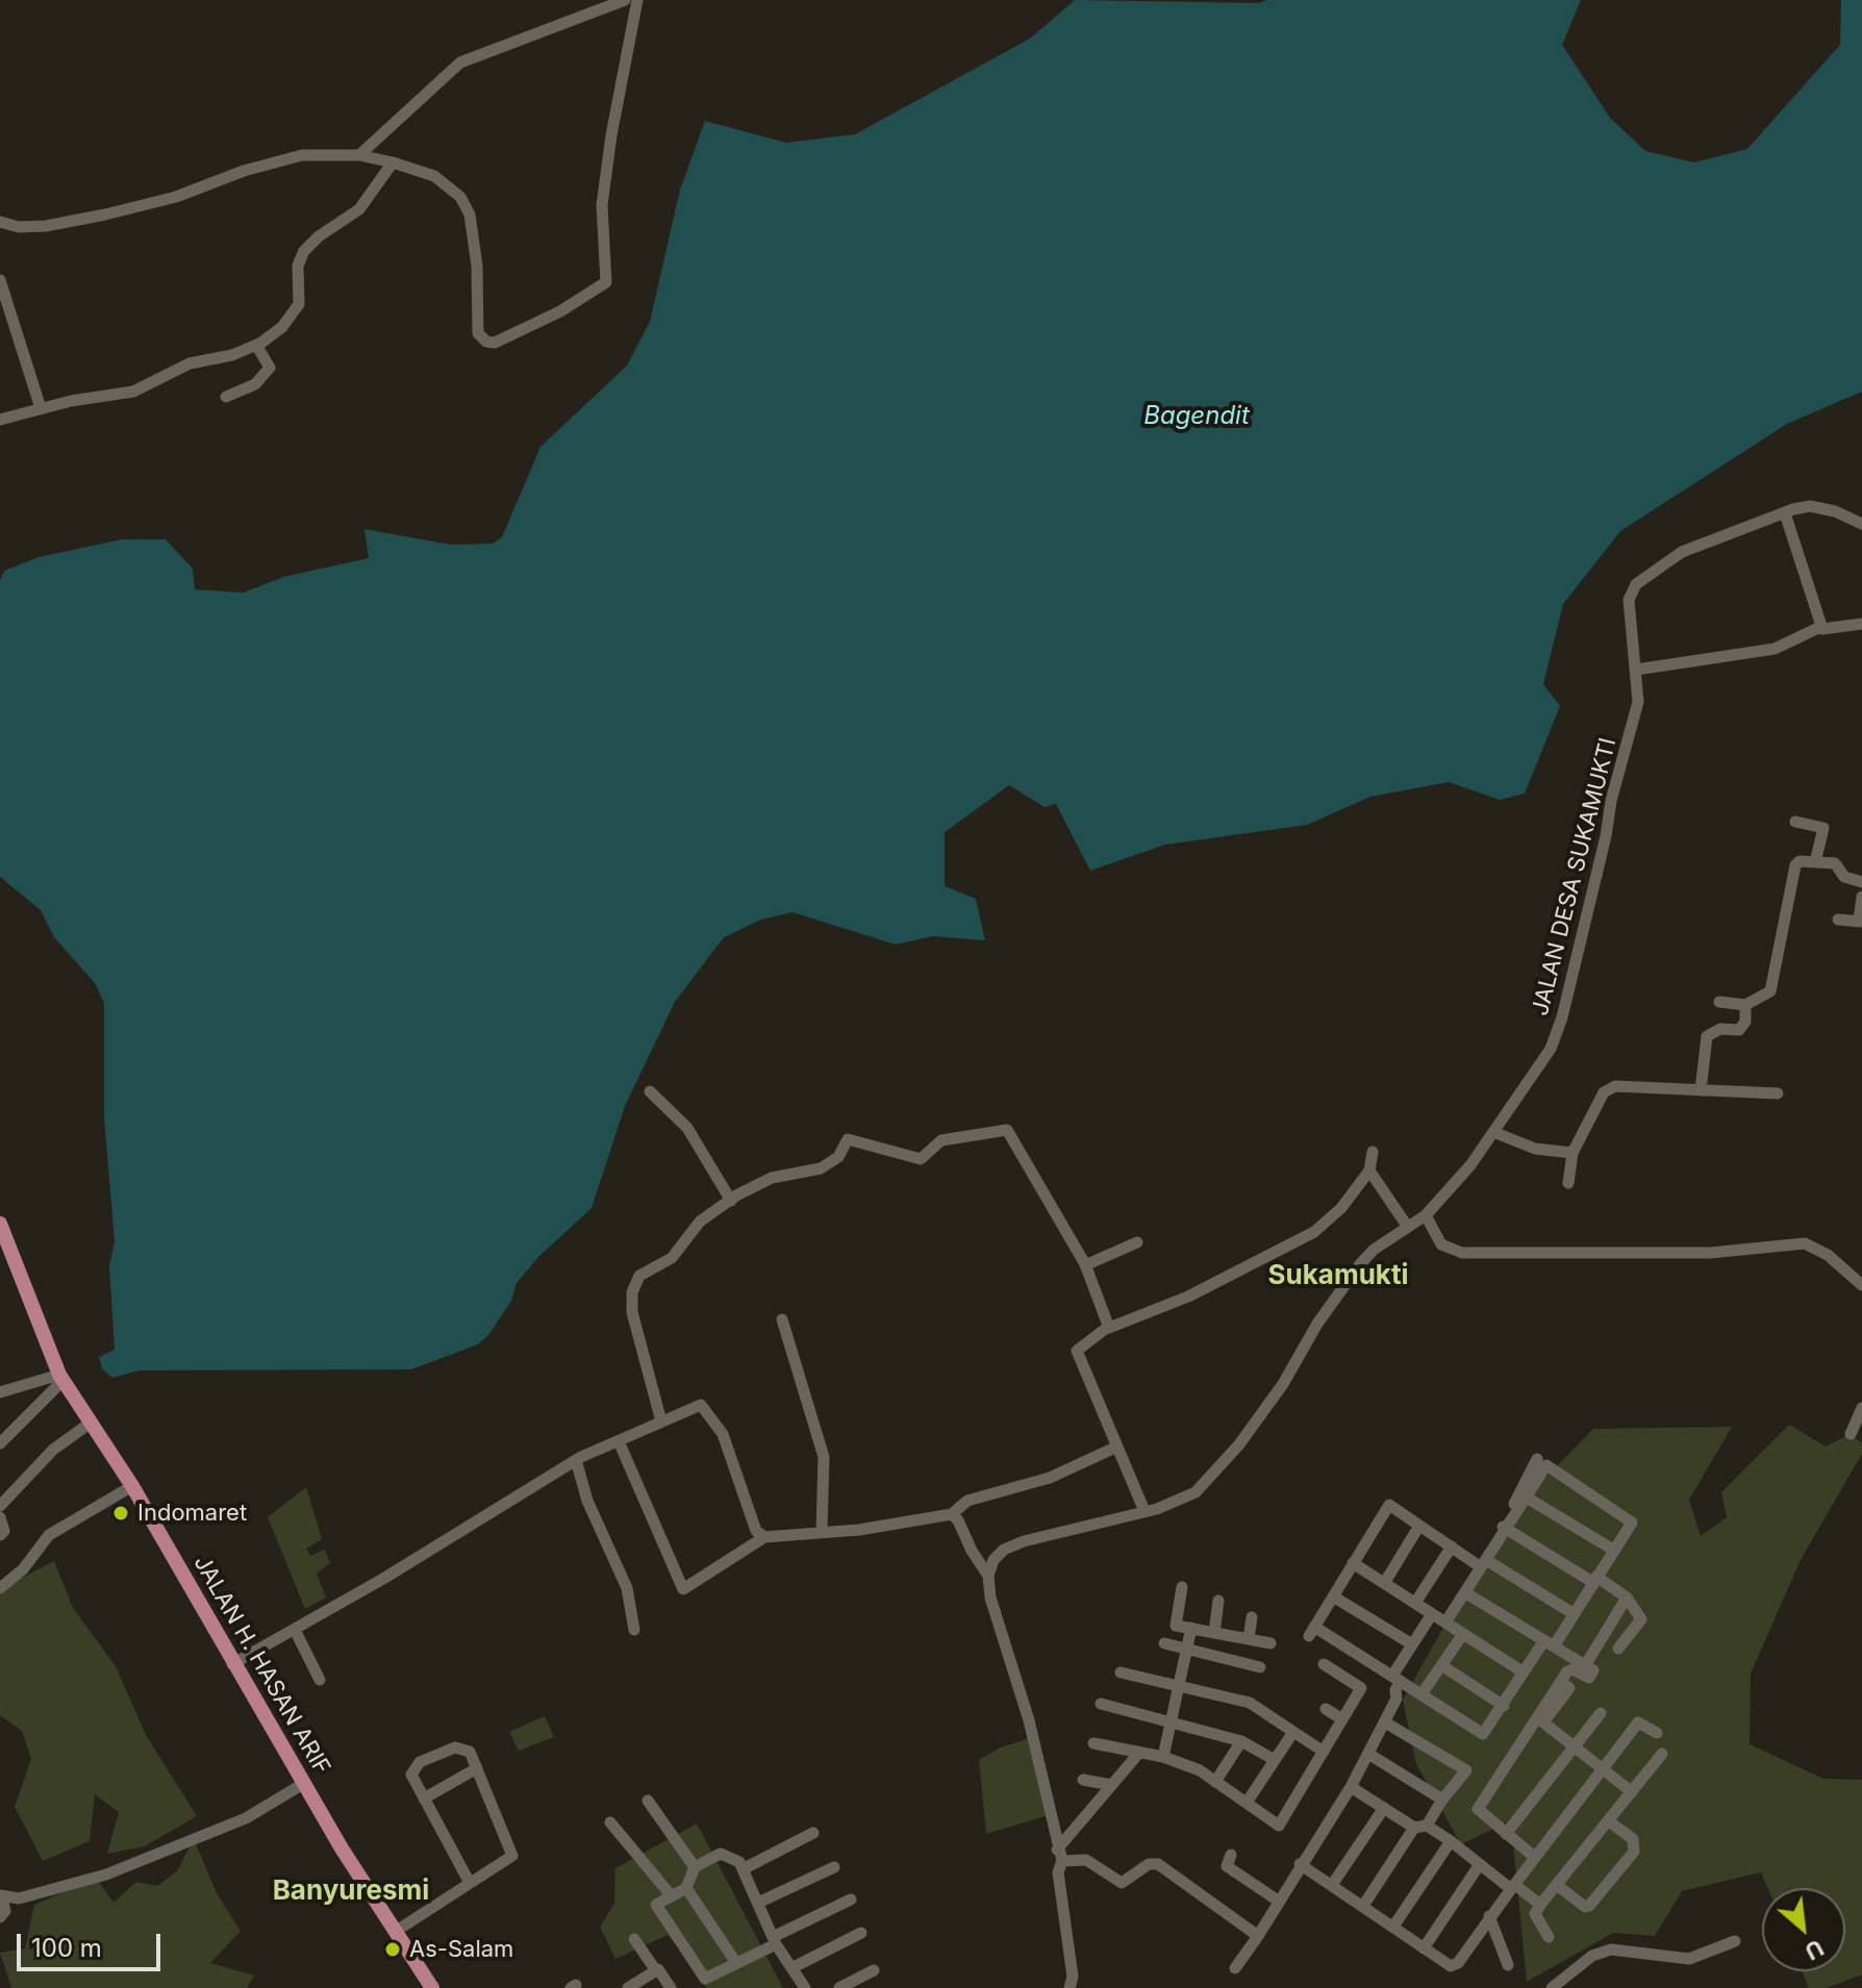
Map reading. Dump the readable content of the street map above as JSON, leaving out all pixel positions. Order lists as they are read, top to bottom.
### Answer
{
  "streets": {
    "main road": ["JALAN H. HASAN ARIF"],
    "street": ["JALAN DESA SUKAMUKTI"]
  },
  "districts": ["Sukamukti", "Banyuresmi"],
  "water": ["Bagendit"],
  "places": ["Indomaret", "As-Salam"],
  "scale_bar": "100 m",
  "north": "bottom right"
}
